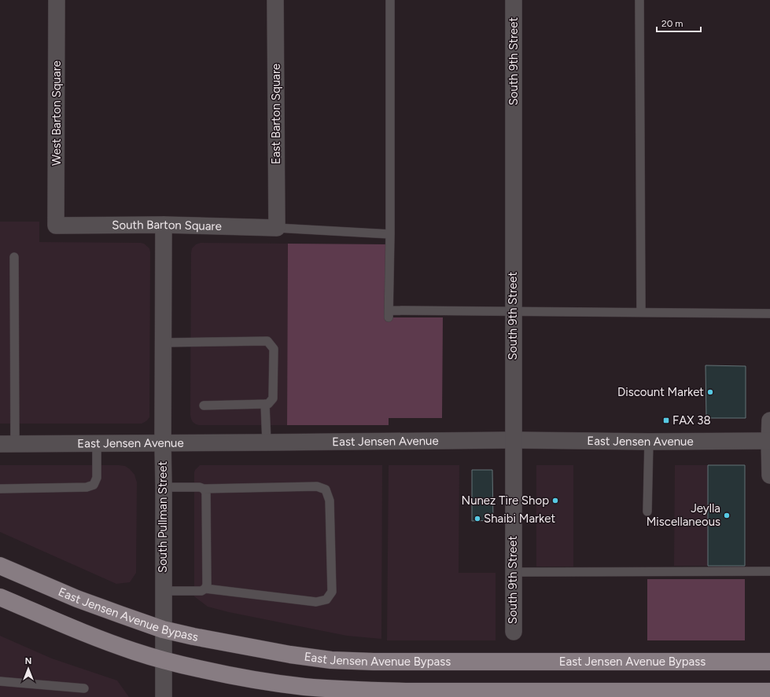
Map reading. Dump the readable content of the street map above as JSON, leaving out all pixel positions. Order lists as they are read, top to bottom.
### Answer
{
  "streets": {
    "main road": ["East Jensen Avenue Bypass"],
    "street": [
      "South 9th Street",
      "West Barton Square",
      "East Barton Square",
      "South Barton Square",
      "East Jensen Avenue",
      "South Pullman Street"
    ]
  },
  "crossings": [
    ["South 9th Street", "East Jensen Avenue"],
    ["West Barton Square", "South Barton Square"],
    ["East Barton Square", "South Barton Square"],
    ["South Barton Square", "South Pullman Street"],
    ["East Jensen Avenue", "South Pullman Street"],
    ["South Pullman Street", "East Jensen Avenue Bypass"]
  ],
  "places": {
    "other": [
      "Discount Market",
      "Nunez Tire Shop",
      "Jeylla Miscellaneous",
      "Shaibi Market"
    ],
    "transit": ["FAX 38"]
  },
  "scale_bar": "20 m",
  "north": "top"
}
